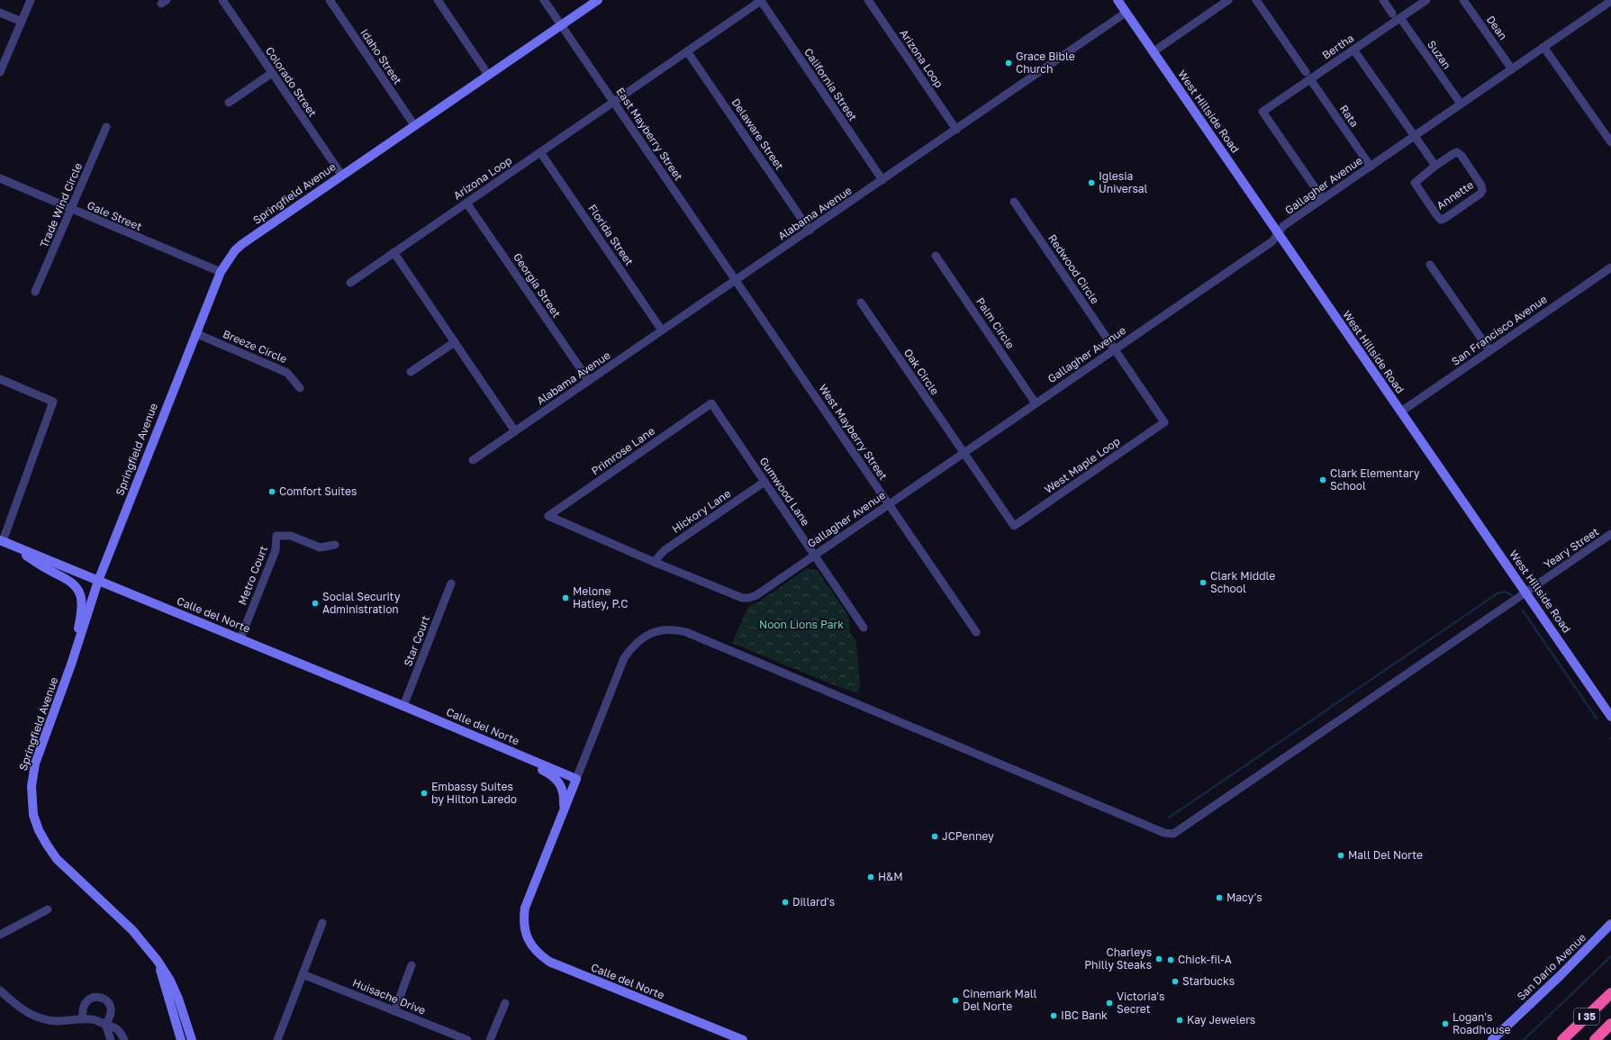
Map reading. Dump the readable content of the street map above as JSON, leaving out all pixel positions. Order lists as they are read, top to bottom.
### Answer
{
  "streets": {
    "highway": ["I 35"],
    "street": [
      "Dean",
      "Bertha",
      "Suzan",
      "Idaho Street",
      "Arizona Loop",
      "Colorado Street",
      "California Street",
      "West Hillside Road",
      "Rata",
      "East Mayberry Street",
      "Delaware Street",
      "Gallagher Avenue",
      "Springfield Avenue",
      "Annette",
      "Trade Wind Circle",
      "Alabama Avenue",
      "Gale Street",
      "Florida Street",
      "Redwood Circle",
      "Georgia Street",
      "Palm Circle",
      "San Francisco Avenue",
      "Breeze Circle",
      "Oak Circle",
      "West Mayberry Street",
      "Primrose Lane",
      "West Maple Loop",
      "Gumwood Lane",
      "Hickory Lane",
      "Yeary Street",
      "Metro Court",
      "Calle del Norte",
      "Star Court",
      "San Dario Avenue",
      "Huisache Drive"
    ]
  },
  "crossings": [
    ["Dean", "Gallagher Avenue"],
    ["Bertha", "Suzan"],
    ["Bertha", "Rata"],
    ["Bertha", "Gallagher Avenue"],
    ["Suzan", "Gallagher Avenue"],
    ["Idaho Street", "Springfield Avenue"],
    ["Arizona Loop", "California Street"],
    ["Arizona Loop", "East Mayberry Street"],
    ["Arizona Loop", "Delaware Street"],
    ["Arizona Loop", "Alabama Avenue"],
    ["Arizona Loop", "Florida Street"],
    ["Arizona Loop", "Georgia Street"],
    ["Colorado Street", "Springfield Avenue"],
    ["California Street", "Alabama Avenue"],
    ["West Hillside Road", "Gallagher Avenue"],
    ["West Hillside Road", "Alabama Avenue"],
    ["West Hillside Road", "San Francisco Avenue"],
    ["West Hillside Road", "Yeary Street"],
    ["Rata", "Gallagher Avenue"],
    ["East Mayberry Street", "Springfield Avenue"],
    ["East Mayberry Street", "Alabama Avenue"],
    ["East Mayberry Street", "West Mayberry Street"],
    ["Delaware Street", "Alabama Avenue"],
    ["Gallagher Avenue", "Redwood Circle"],
    ["Gallagher Avenue", "Palm Circle"],
    ["Gallagher Avenue", "Oak Circle"],
    ["Gallagher Avenue", "West Mayberry Street"],
    ["Gallagher Avenue", "Primrose Lane"],
    ["Gallagher Avenue", "West Maple Loop"],
    ["Gallagher Avenue", "Gumwood Lane"],
    ["Gallagher Avenue", "Hickory Lane"],
    ["Springfield Avenue", "Gale Street"],
    ["Springfield Avenue", "Breeze Circle"],
    ["Springfield Avenue", "Calle del Norte"],
    ["Trade Wind Circle", "Gale Street"],
    ["Alabama Avenue", "Florida Street"],
    ["Alabama Avenue", "Georgia Street"],
    ["Alabama Avenue", "West Mayberry Street"],
    ["Redwood Circle", "West Maple Loop"],
    ["Oak Circle", "West Maple Loop"],
    ["Primrose Lane", "Gumwood Lane"],
    ["Gumwood Lane", "Hickory Lane"],
    ["Yeary Street", "Calle del Norte"],
    ["Metro Court", "Calle del Norte"],
    ["Calle del Norte", "Star Court"]
  ],
  "parks": ["Noon Lions Park"],
  "places": [
    "Grace Bible Church",
    "Iglesia Universal",
    "Clark Elementary School",
    "Comfort Suites",
    "Clark Middle School",
    "Melone Hatley, P.C",
    "Social Security Administration",
    "Embassy Suites by Hilton Laredo",
    "JCPenney",
    "Mall Del Norte",
    "H&M",
    "Macy's",
    "Dillard's",
    "Charleys Philly Steaks",
    "Chick-fil-A",
    "Starbucks",
    "Cinemark Mall Del Norte",
    "Victoria's Secret",
    "IBC Bank",
    "Kay Jewelers",
    "Logan's Roadhouse"
  ]
}
